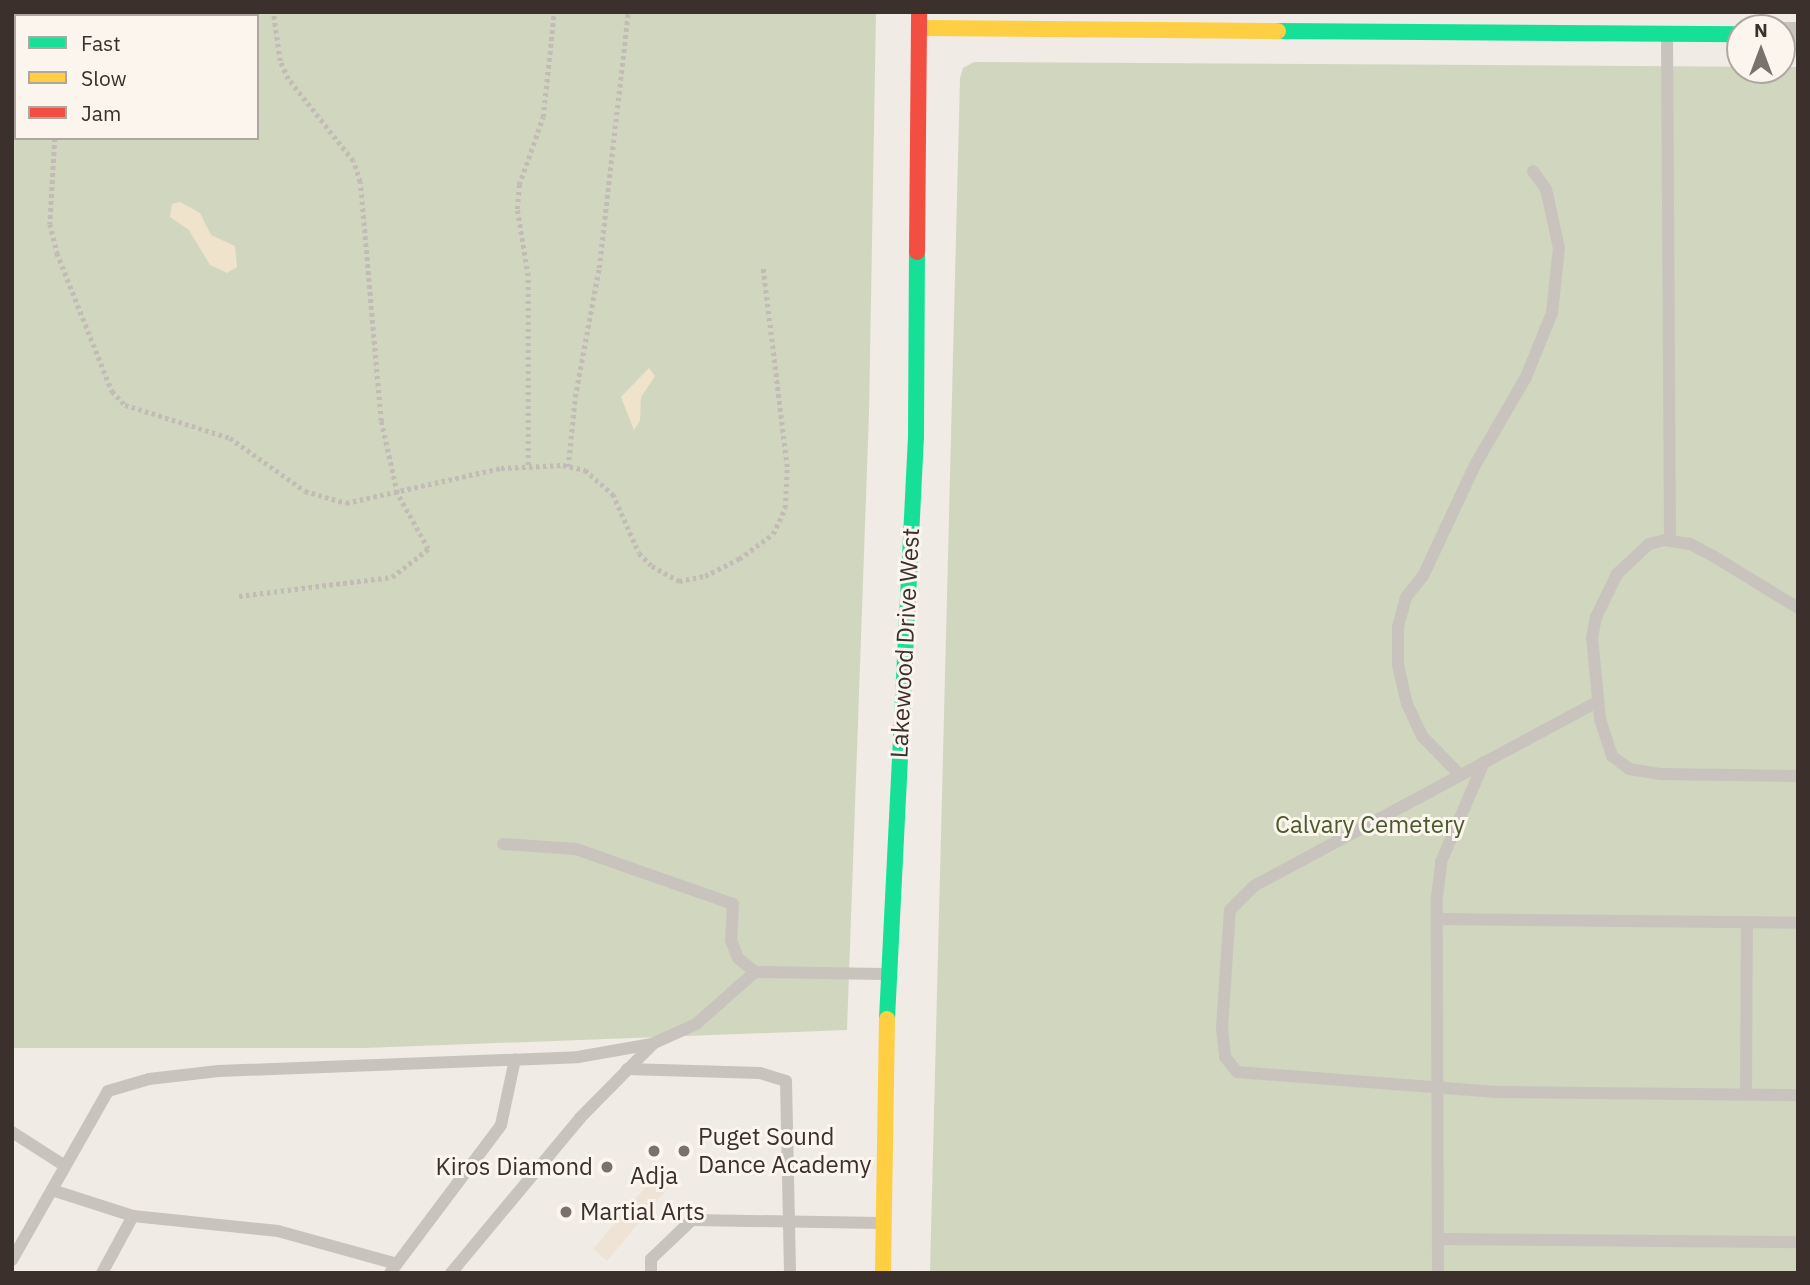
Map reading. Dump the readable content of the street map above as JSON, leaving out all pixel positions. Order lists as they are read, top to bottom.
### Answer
{
  "streets": {
    "main road": ["Lakewood Drive West"]
  },
  "parks": ["Calvary Cemetery"],
  "places": [
    "Adja",
    "Puget Sound Dance Academy",
    "Kiros Diamond",
    "Martial Arts"
  ],
  "legend": ["Fast", "Slow", "Jam"],
  "north": "top"
}
